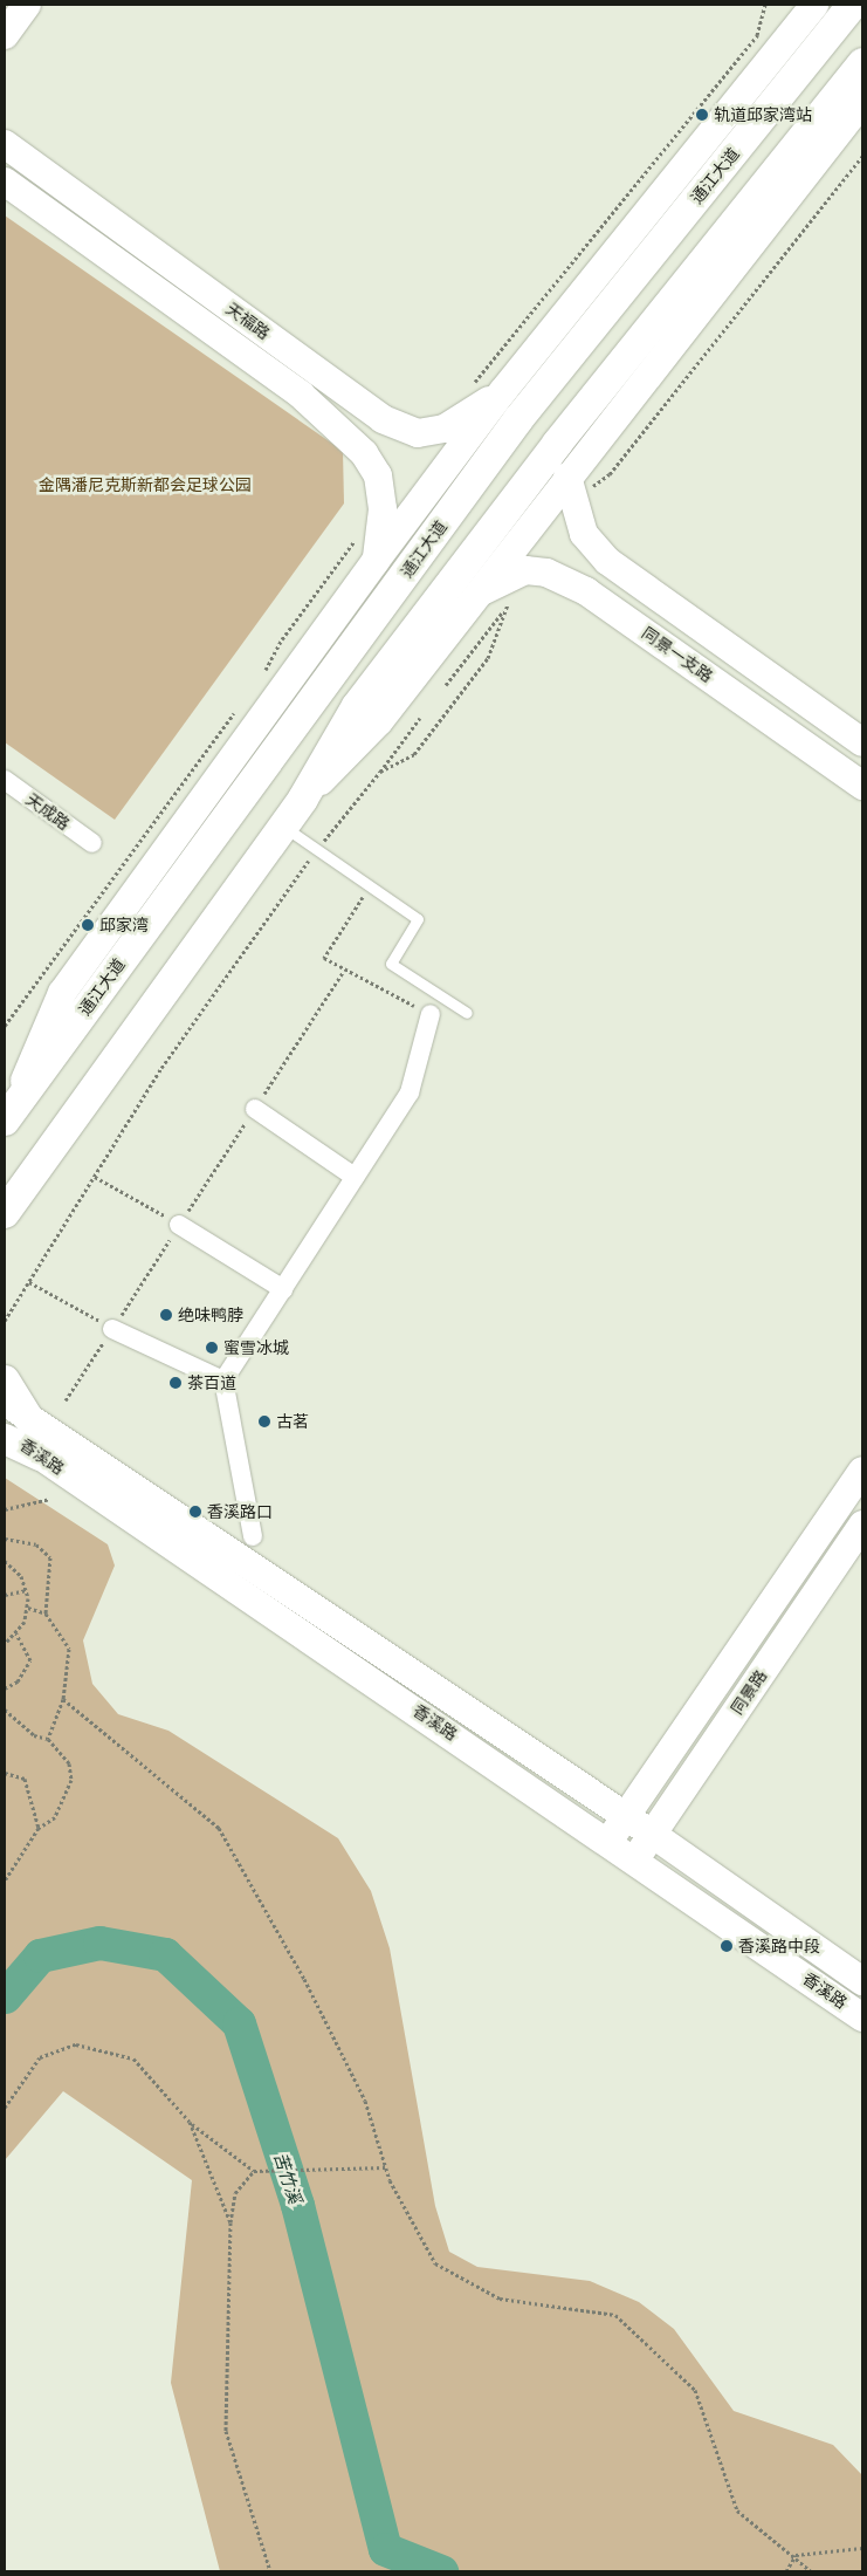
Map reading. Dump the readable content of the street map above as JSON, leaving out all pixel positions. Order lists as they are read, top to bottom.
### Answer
{
  "streets": {
    "main road": ["通江大道"],
    "street": [
      "天福路",
      "同景一支路",
      "天成路",
      "香溪路",
      "同景路"
    ]
  },
  "crossings": [
    ["通江大道", "天福路"],
    ["香溪路", "同景路"]
  ],
  "water": ["苦竹溪"],
  "parks": ["金隅潘尼克斯新都会足球公园"],
  "places": [
    "轨道邱家湾站",
    "邱家湾",
    "绝味鸭脖",
    "蜜雪冰城",
    "茶百道",
    "古茗",
    "香溪路口",
    "香溪路中段"
  ]
}
